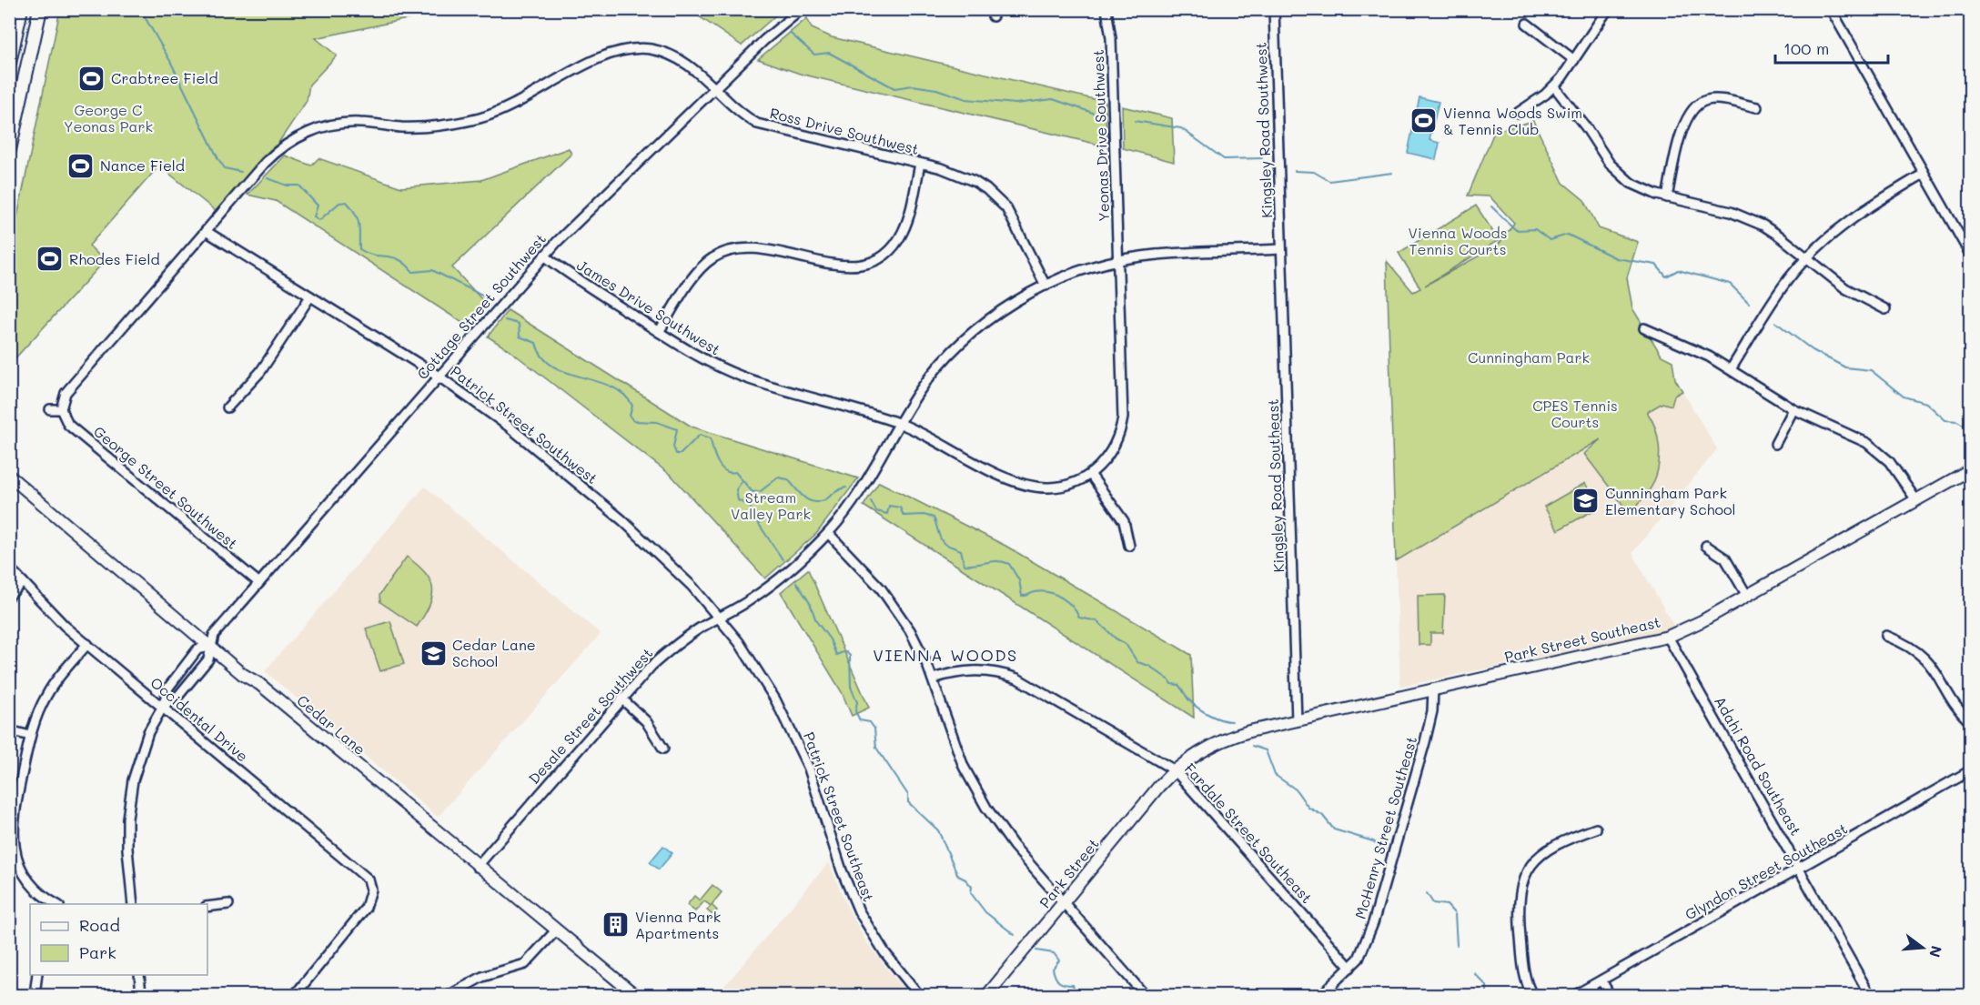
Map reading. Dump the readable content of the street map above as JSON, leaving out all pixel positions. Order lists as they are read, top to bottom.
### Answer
{
  "streets": {
    "main road": ["Park Street Southeast", "Cedar Lane", "Park Street"],
    "street": [
      "Kingsley Road Southwest",
      "Ross Drive Southwest",
      "Yeonas Drive Southwest",
      "Cottage Street Southwest",
      "James Drive Southwest",
      "Patrick Street Southwest",
      "Kingsley Road Southeast",
      "George Street Southwest",
      "Desale Street Southwest",
      "Occidental Drive",
      "Adahi Road Southeast",
      "Patrick Street Southeast",
      "McHenry Street Southeast",
      "Fardale Street Southeast",
      "Glyndon Street Southeast"
    ]
  },
  "crossings": [
    ["Kingsley Road Southwest", "Kingsley Road Southeast"],
    ["Kingsley Road Southwest", "Desale Street Southwest"],
    ["Ross Drive Southwest", "Cottage Street Southwest"],
    ["Ross Drive Southwest", "Patrick Street Southwest"],
    ["Ross Drive Southwest", "George Street Southwest"],
    ["Ross Drive Southwest", "Desale Street Southwest"],
    ["Yeonas Drive Southwest", "James Drive Southwest"],
    ["Yeonas Drive Southwest", "Desale Street Southwest"],
    ["Cottage Street Southwest", "James Drive Southwest"],
    ["Cottage Street Southwest", "Patrick Street Southwest"],
    ["Cottage Street Southwest", "George Street Southwest"],
    ["Cottage Street Southwest", "Cedar Lane"],
    ["James Drive Southwest", "Desale Street Southwest"],
    ["Patrick Street Southwest", "Desale Street Southwest"],
    ["Patrick Street Southwest", "Patrick Street Southeast"],
    ["Kingsley Road Southeast", "Park Street Southeast"],
    ["Kingsley Road Southeast", "Desale Street Southwest"],
    ["Park Street Southeast", "Adahi Road Southeast"],
    ["Park Street Southeast", "McHenry Street Southeast"],
    ["Park Street Southeast", "Fardale Street Southeast"],
    ["Park Street Southeast", "Park Street"],
    ["Desale Street Southwest", "Cedar Lane"],
    ["Desale Street Southwest", "Patrick Street Southeast"],
    ["Adahi Road Southeast", "Glyndon Street Southeast"],
    ["McHenry Street Southeast", "Fardale Street Southeast"],
    ["Fardale Street Southeast", "Park Street"]
  ],
  "districts": ["VIENNA WOODS"],
  "parks": [
    "George C Yeonas Park",
    "Vienna Woods Tennis Courts",
    "Cunningham Park",
    "CPES Tennis Courts",
    "Stream Valley Park"
  ],
  "places": {
    "sports": [
      "Crabtree Field",
      "Vienna Woods Swim & Tennis Club",
      "Nance Field",
      "Rhodes Field"
    ],
    "school or university": ["Cunningham Park Elementary School", "Cedar Lane School"],
    "building": ["Vienna Park Apartments"]
  },
  "legend": ["Road", "Park"],
  "scale_bar": "100 m",
  "north": "right"
}
